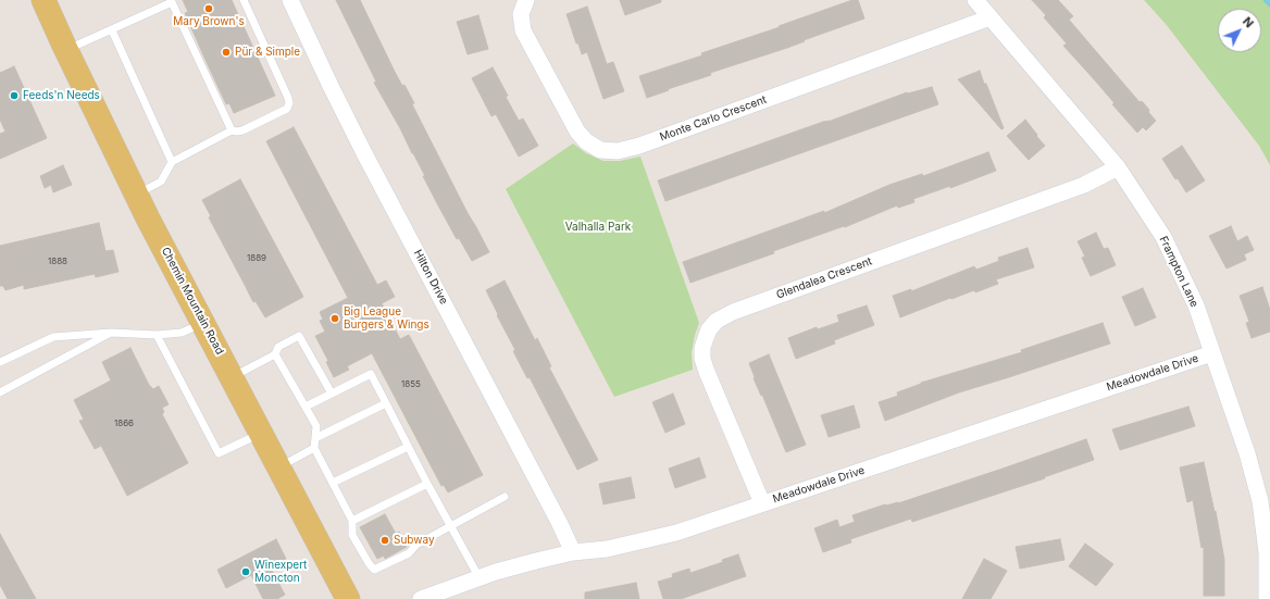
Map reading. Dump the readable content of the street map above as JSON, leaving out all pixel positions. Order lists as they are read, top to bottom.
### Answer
{
  "streets": {
    "main road": ["Chemin Mountain Road"],
    "street": [
      "Monte Carlo Crescent",
      "Frampton Lane",
      "Hilton Drive",
      "Glendalea Crescent",
      "Meadowdale Drive"
    ]
  },
  "crossings": [
    ["Monte Carlo Crescent", "Frampton Lane"],
    ["Frampton Lane", "Glendalea Crescent"],
    ["Frampton Lane", "Meadowdale Drive"],
    ["Hilton Drive", "Meadowdale Drive"],
    ["Glendalea Crescent", "Meadowdale Drive"]
  ],
  "parks": ["Valhalla Park"],
  "places": [
    "Mary Brown's",
    "Pür & Simple",
    "Feeds'n Needs",
    "Big League Burgers & Wings",
    "Subway",
    "Winexpert Moncton"
  ],
  "house_numbers": [
    "1889",
    "1888",
    "1855",
    "1866"
  ],
  "north": "top right"
}
